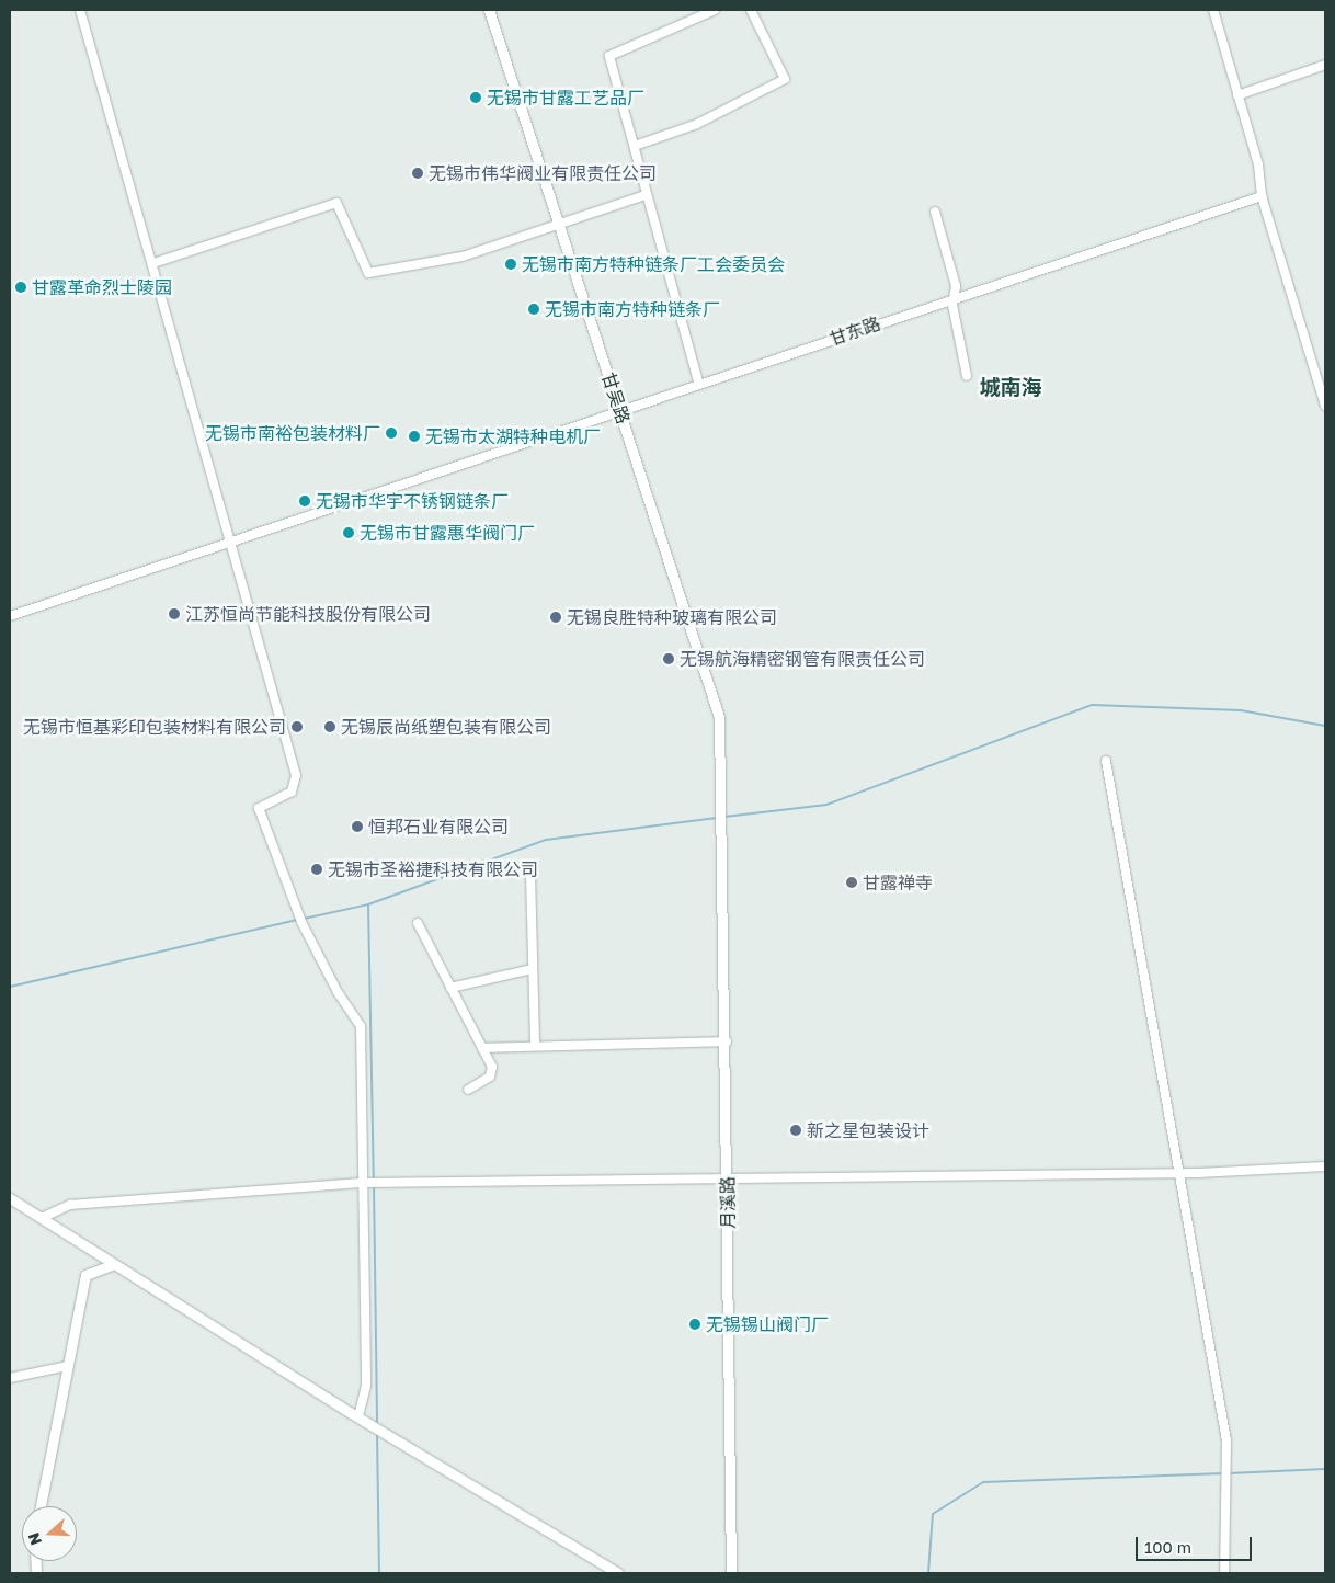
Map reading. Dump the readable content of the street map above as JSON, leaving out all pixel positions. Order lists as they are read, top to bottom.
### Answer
{
  "streets": {
    "street": ["甘东路", "甘吴路", "月溪路"]
  },
  "crossings": [
    ["甘东路", "甘吴路"],
    ["甘吴路", "月溪路"]
  ],
  "districts": ["城南海"],
  "places": [
    "无锡市甘露工艺品厂",
    "无锡市伟华阀业有限责任公司",
    "无锡市南方特种链条厂工会委员会",
    "甘露革命烈士陵园",
    "无锡市南方特种链条厂",
    "无锡市南裕包装材料厂",
    "无锡市太湖特种电机厂",
    "无锡市华宇不锈钢链条厂",
    "无锡市甘露惠华阀门厂",
    "江苏恒尚节能科技股份有限公司",
    "无锡良胜特种玻璃有限公司",
    "无锡航海精密钢管有限责任公司",
    "无锡市恒基彩印包装材料有限公司",
    "无锡辰尚纸塑包装有限公司",
    "恒邦石业有限公司",
    "无锡市圣裕捷科技有限公司",
    "甘露禅寺",
    "新之星包装设计",
    "无锡锡山阀门厂"
  ],
  "scale_bar": "100 m",
  "north": "left"
}
